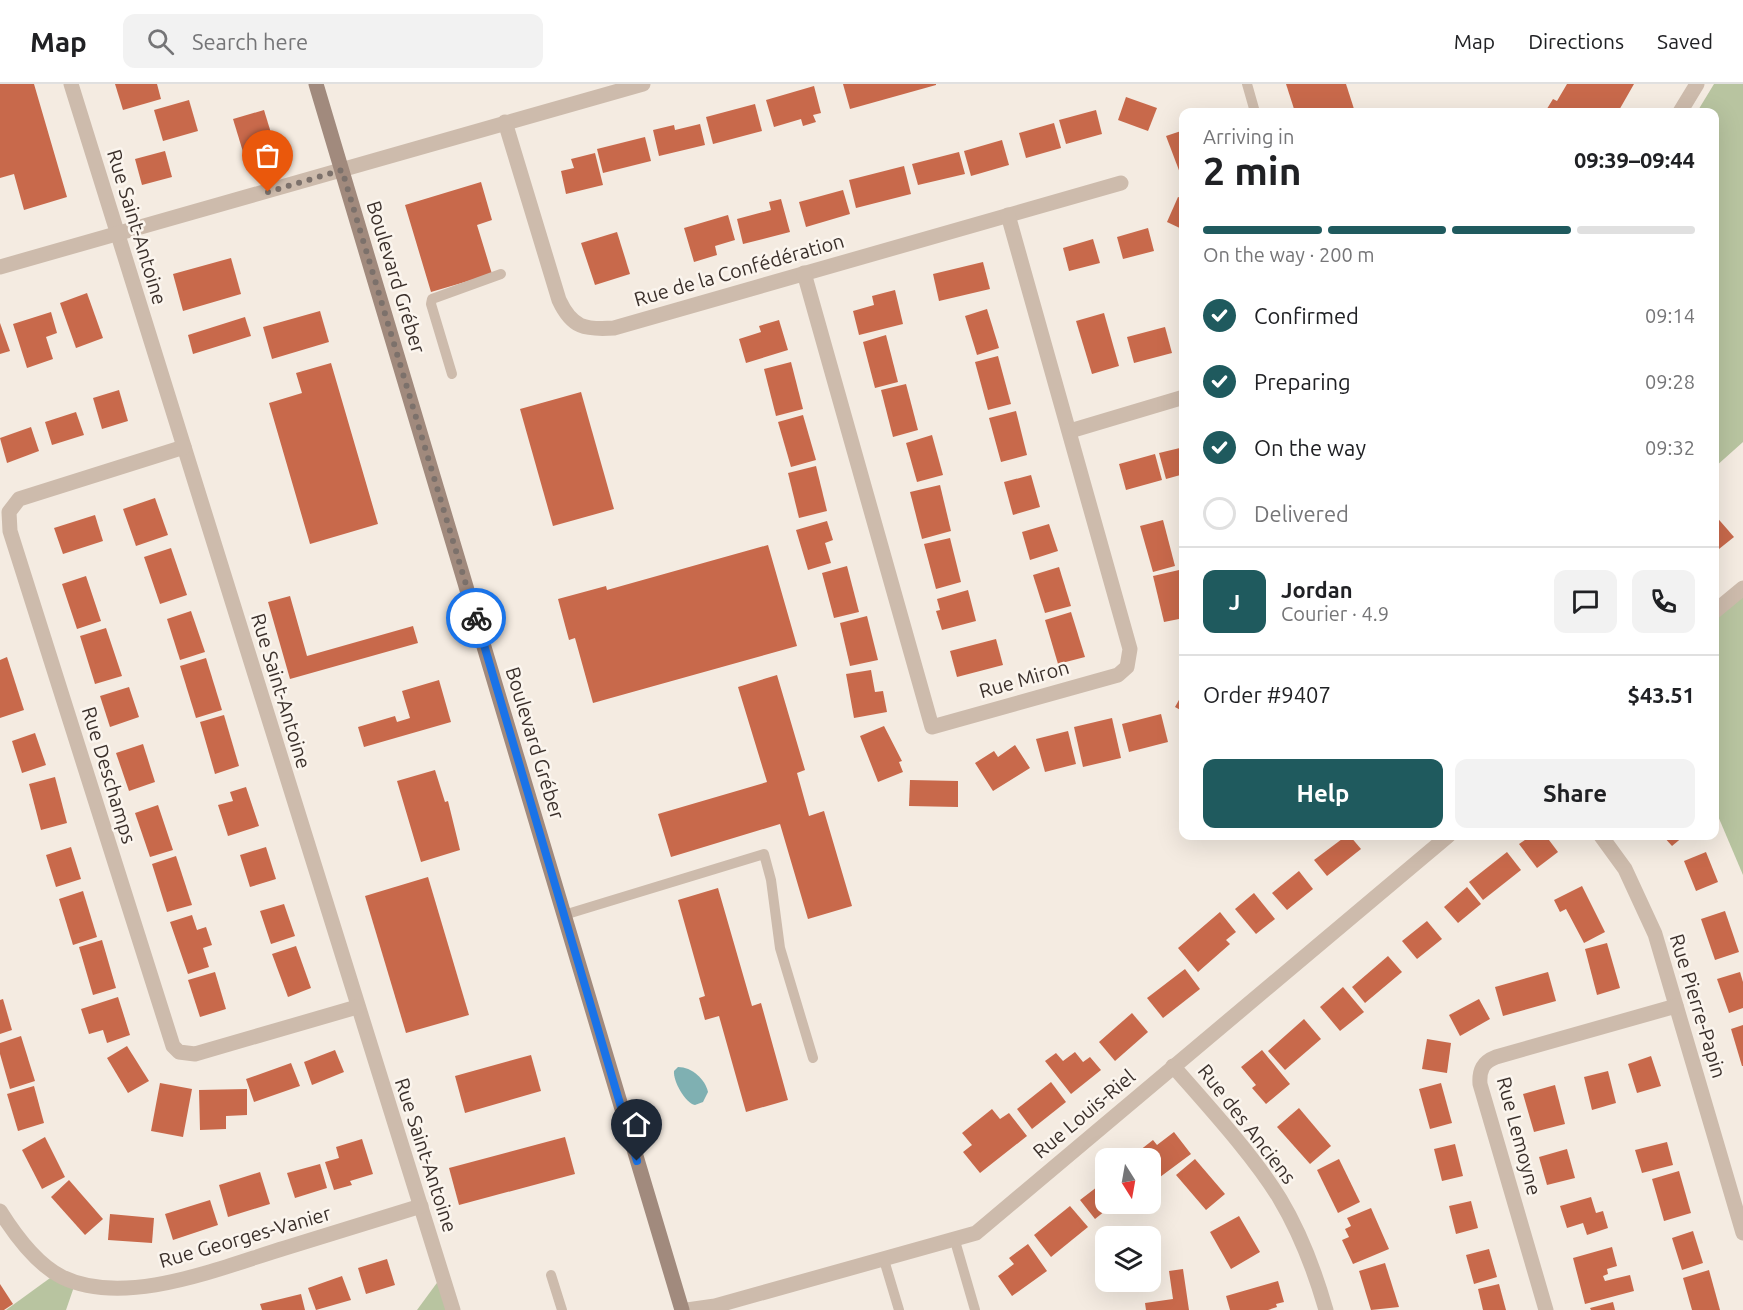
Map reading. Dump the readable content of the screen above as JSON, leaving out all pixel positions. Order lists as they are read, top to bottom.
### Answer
{
  "streets": {
    "main road": ["Boulevard Gréber"],
    "street": [
      "Rue Saint-Antoine",
      "Rue de la Confédération",
      "Rue Miron",
      "Rue Deschamps",
      "Rue Pierre-Papin",
      "Rue Louis-Riel",
      "Rue des Anciens",
      "Rue Lemoyne",
      "Rue Georges-Vanier"
    ]
  },
  "crossings": [
    ["Rue Saint-Antoine", "Rue Deschamps"],
    ["Rue Saint-Antoine", "Rue Georges-Vanier"],
    ["Rue de la Confédération", "Rue Miron"],
    ["Rue Pierre-Papin", "Rue Lemoyne"],
    ["Rue Louis-Riel", "Rue des Anciens"]
  ],
  "north": "bottom",
  "page": {
    "header": "Map",
    "search": "Search here",
    "nav": ["Map", "Directions", "Saved"],
    "heading": ["2 min", "Arriving in", "09:39–09:44"],
    "panel": [
      "Jordan",
      "Courier · 4.9",
      "Order #9407",
      "$43.51"
    ],
    "bar": "On the way · 200 m",
    "list": [
      ["Confirmed", "09:14"],
      ["Preparing", "09:28"],
      ["On the way", "09:32"],
      "Delivered"
    ],
    "round": "J",
    "buttons": ["Help", "Share"]
  }
}
